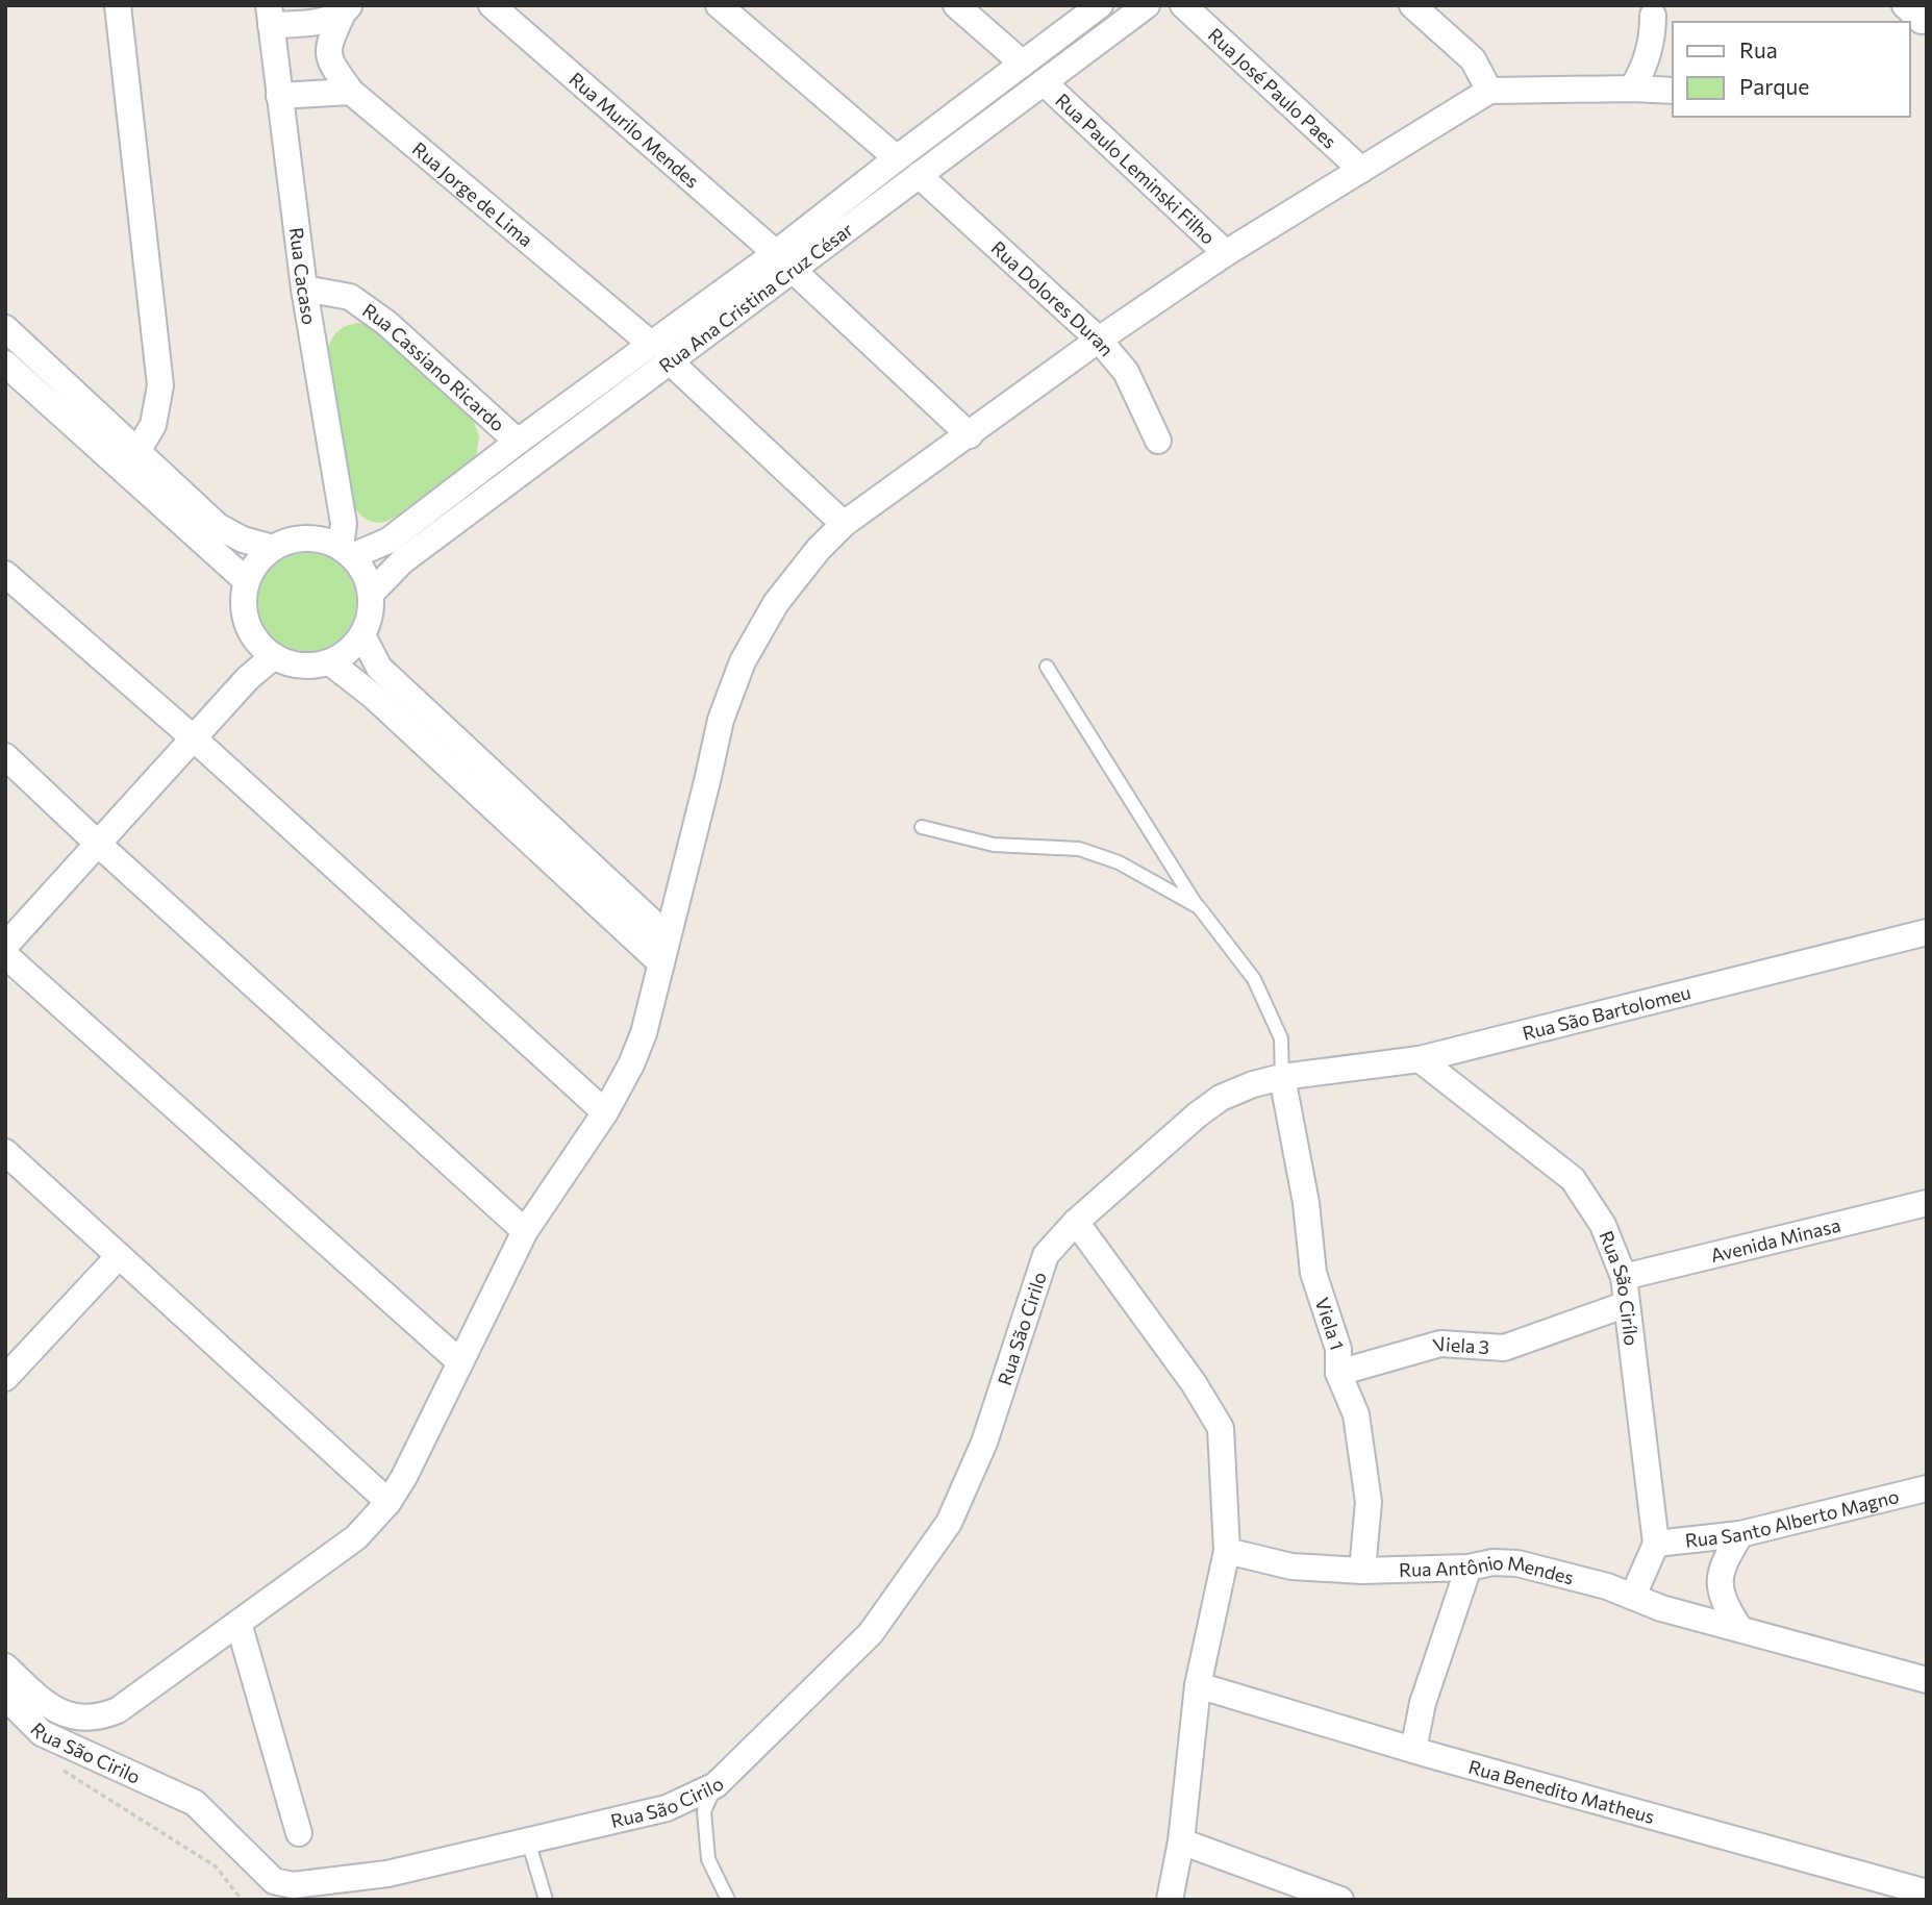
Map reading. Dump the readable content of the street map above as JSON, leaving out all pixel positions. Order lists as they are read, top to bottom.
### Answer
{
  "streets": {
    "street": [
      "Rua José Paulo Paes",
      "Rua Murilo Mendes",
      "Rua Paulo Leminski Filho",
      "Rua Jorge de Lima",
      "Rua Cacaso",
      "Rua Ana Cristina Cruz César",
      "Rua Dolores Duran",
      "Rua Cassiano Ricardo",
      "Rua São Bartolomeu",
      "Avenida Minasa",
      "Rua São Cirílo",
      "Viela 1",
      "Rua São Cirilo",
      "Viela 3",
      "Rua Santo Alberto Magno",
      "Rua Antônio Mendes",
      "Rua Benedito Matheus"
    ]
  },
  "crossings": [
    ["Rua Murilo Mendes", "Rua Ana Cristina Cruz César"],
    ["Rua Paulo Leminski Filho", "Rua Ana Cristina Cruz César"],
    ["Rua Jorge de Lima", "Rua Ana Cristina Cruz César"],
    ["Rua Cacaso", "Rua Ana Cristina Cruz César"],
    ["Rua Cacaso", "Rua Cassiano Ricardo"],
    ["Rua Ana Cristina Cruz César", "Rua Dolores Duran"],
    ["Rua Ana Cristina Cruz César", "Rua Cassiano Ricardo"],
    ["Rua São Bartolomeu", "Rua São Cirílo"],
    ["Rua São Bartolomeu", "Viela 1"],
    ["Rua São Bartolomeu", "Rua São Cirilo"],
    ["Avenida Minasa", "Rua São Cirílo"],
    ["Rua São Cirílo", "Viela 3"],
    ["Rua São Cirílo", "Rua Santo Alberto Magno"],
    ["Viela 1", "Rua São Cirilo"],
    ["Viela 1", "Viela 3"],
    ["Viela 1", "Rua Antônio Mendes"]
  ],
  "legend": ["Rua", "Parque"]
}
